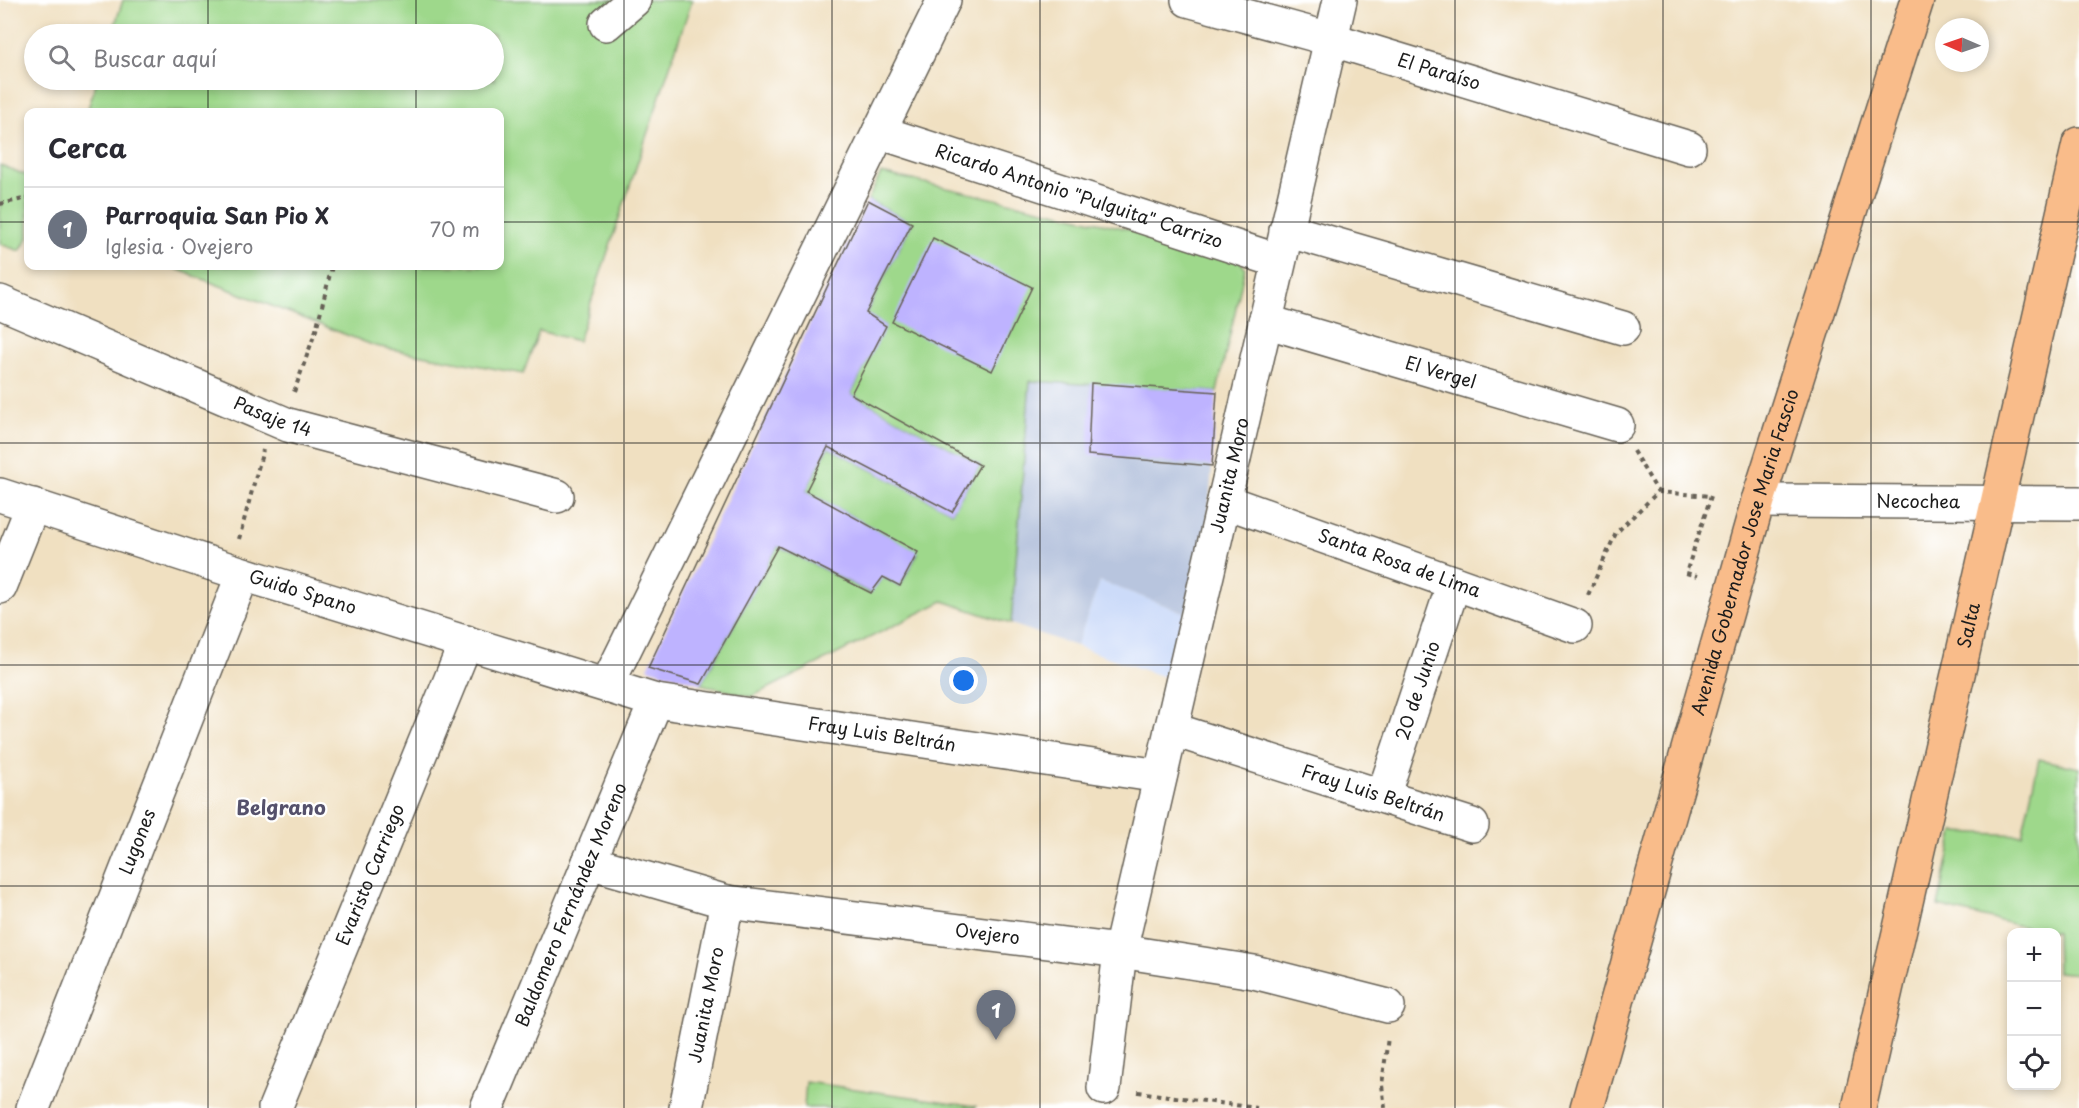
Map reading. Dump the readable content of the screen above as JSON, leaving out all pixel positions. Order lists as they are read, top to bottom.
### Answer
{
  "streets": {
    "main road": ["Avenida Gobernador Jose Maria Fascio", "Salta"],
    "street": [
      "El Paraíso",
      "Ricardo Antonio \"Pulguita\" Carrizo",
      "El Vergel",
      "Pasaje 14",
      "Juanita Moro",
      "Necochea",
      "Santa Rosa de Lima",
      "Guido Spano",
      "20 de Junio",
      "Fray Luis Beltrán",
      "Lugones",
      "Evaristo Carriego",
      "Baldomero Fernández Moreno",
      "Ovejero"
    ]
  },
  "crossings": [
    ["El Paraíso", "Juanita Moro"],
    ["Ricardo Antonio \"Pulguita\" Carrizo", "Juanita Moro"],
    ["El Vergel", "Juanita Moro"],
    ["Juanita Moro", "Santa Rosa de Lima"],
    ["Juanita Moro", "Fray Luis Beltrán"],
    ["Juanita Moro", "Ovejero"],
    ["Necochea", "Avenida Gobernador Jose Maria Fascio"],
    ["Necochea", "Salta"],
    ["Santa Rosa de Lima", "20 de Junio"],
    ["Guido Spano", "Fray Luis Beltrán"],
    ["Guido Spano", "Lugones"],
    ["Guido Spano", "Evaristo Carriego"],
    ["20 de Junio", "Fray Luis Beltrán"],
    ["Fray Luis Beltrán", "Baldomero Fernández Moreno"],
    ["Baldomero Fernández Moreno", "Ovejero"]
  ],
  "districts": ["Belgrano"],
  "north": "left",
  "page": {
    "search": "Buscar aquí",
    "heading": "Cerca",
    "list": [
      {
        "mark": "1",
        "name": "Parroquia San Pio X",
        "note": "Iglesia · Ovejero",
        "value": "70 m"
      }
    ],
    "map_buttons": ["+", "−"],
    "pins": "1"
  }
}
